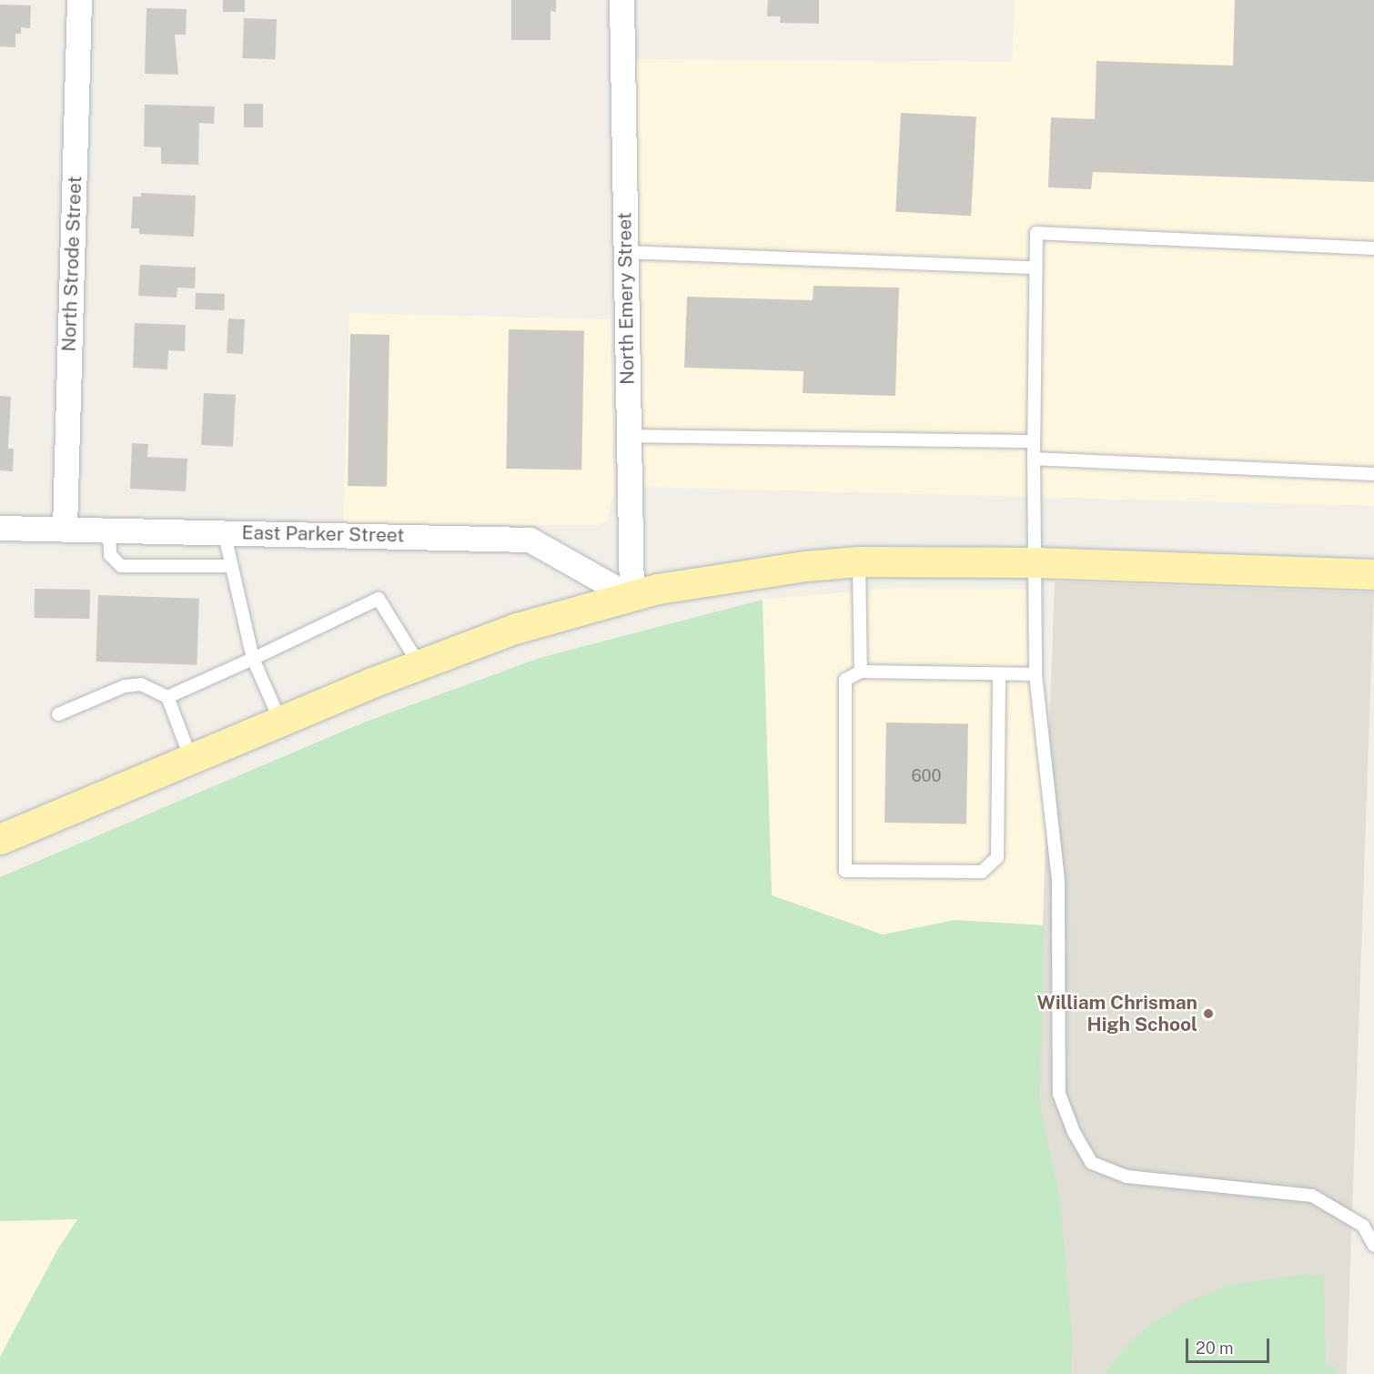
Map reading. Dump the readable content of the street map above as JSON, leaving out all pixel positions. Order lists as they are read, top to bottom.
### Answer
{
  "streets": {
    "street": ["North Strode Street", "North Emery Street", "East Parker Street"]
  },
  "crossings": [
    ["North Strode Street", "East Parker Street"],
    ["North Emery Street", "East Parker Street"]
  ],
  "places": ["William Chrisman High School"],
  "house_numbers": ["600"],
  "scale_bar": "20 m"
}
